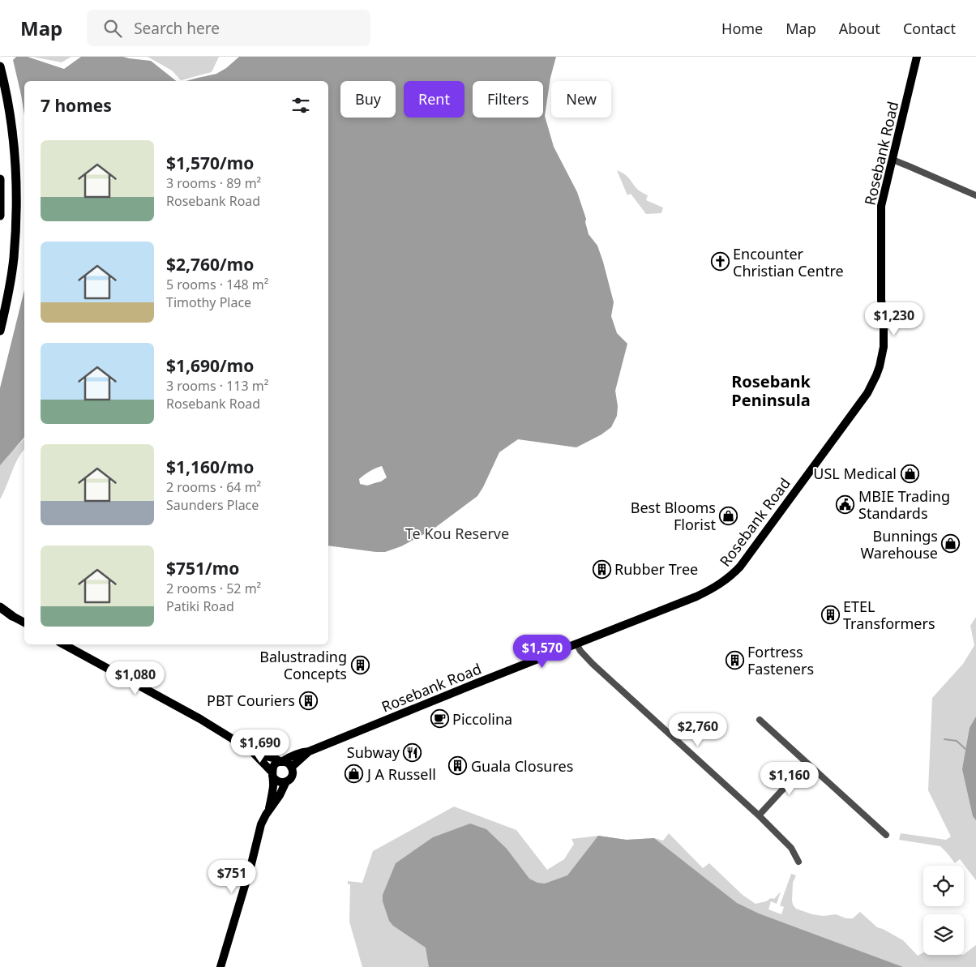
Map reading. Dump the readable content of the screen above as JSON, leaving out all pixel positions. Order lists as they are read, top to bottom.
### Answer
{
  "streets": {
    "main road": ["Rosebank Road"]
  },
  "districts": ["Rosebank Peninsula"],
  "parks": ["Te Kou Reserve"],
  "places": {
    "church": ["Encounter Christian Centre"],
    "shop": [
      "USL Medical",
      "Best Blooms Florist",
      "Bunnings Warehouse",
      "J A Russell"
    ],
    "public building": ["MBIE Trading Standards"],
    "building": [
      "Rubber Tree",
      "ETEL Transformers",
      "Fortress Fasteners",
      "Balustrading Concepts",
      "PBT Couriers",
      "Guala Closures"
    ],
    "cafe": ["Piccolina"],
    "restaurant": ["Subway"]
  },
  "page": {
    "header": "Map",
    "search": "Search here",
    "nav": [
      "Home",
      "Map",
      "About",
      "Contact"
    ],
    "chip": [
      "Buy",
      "Rent",
      "Filters",
      "New"
    ],
    "heading": "7 homes",
    "list": [
      {
        "name": "$1,570/mo",
        "note": "3 rooms · 89 m² · Rosebank Road"
      },
      {
        "name": "$2,760/mo",
        "note": "5 rooms · 148 m² · Timothy Place"
      },
      {
        "name": "$1,690/mo",
        "note": "3 rooms · 113 m² · Rosebank Road"
      },
      {
        "name": "$1,160/mo",
        "note": "2 rooms · 64 m² · Saunders Place"
      },
      {
        "name": "$751/mo",
        "note": "2 rooms · 52 m² · Patiki Road"
      }
    ],
    "price": [
      "$1,230",
      "$1,570",
      "$1,080",
      "$2,760",
      "$1,690",
      "$1,160",
      "$751"
    ]
  }
}
